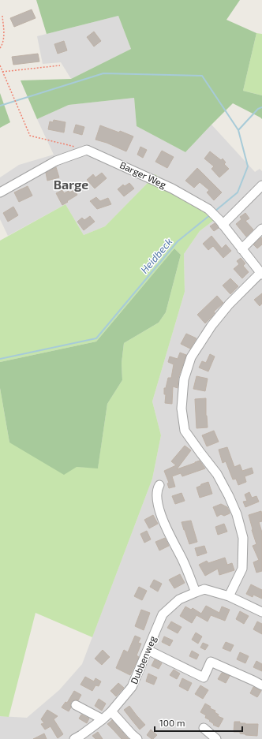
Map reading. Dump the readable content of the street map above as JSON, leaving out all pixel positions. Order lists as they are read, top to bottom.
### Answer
{
  "streets": {
    "street": ["Barger Weg", "Dubbenweg"]
  },
  "districts": ["Barge"],
  "water": ["Heidbeck"],
  "scale_bar": "100 m"
}
